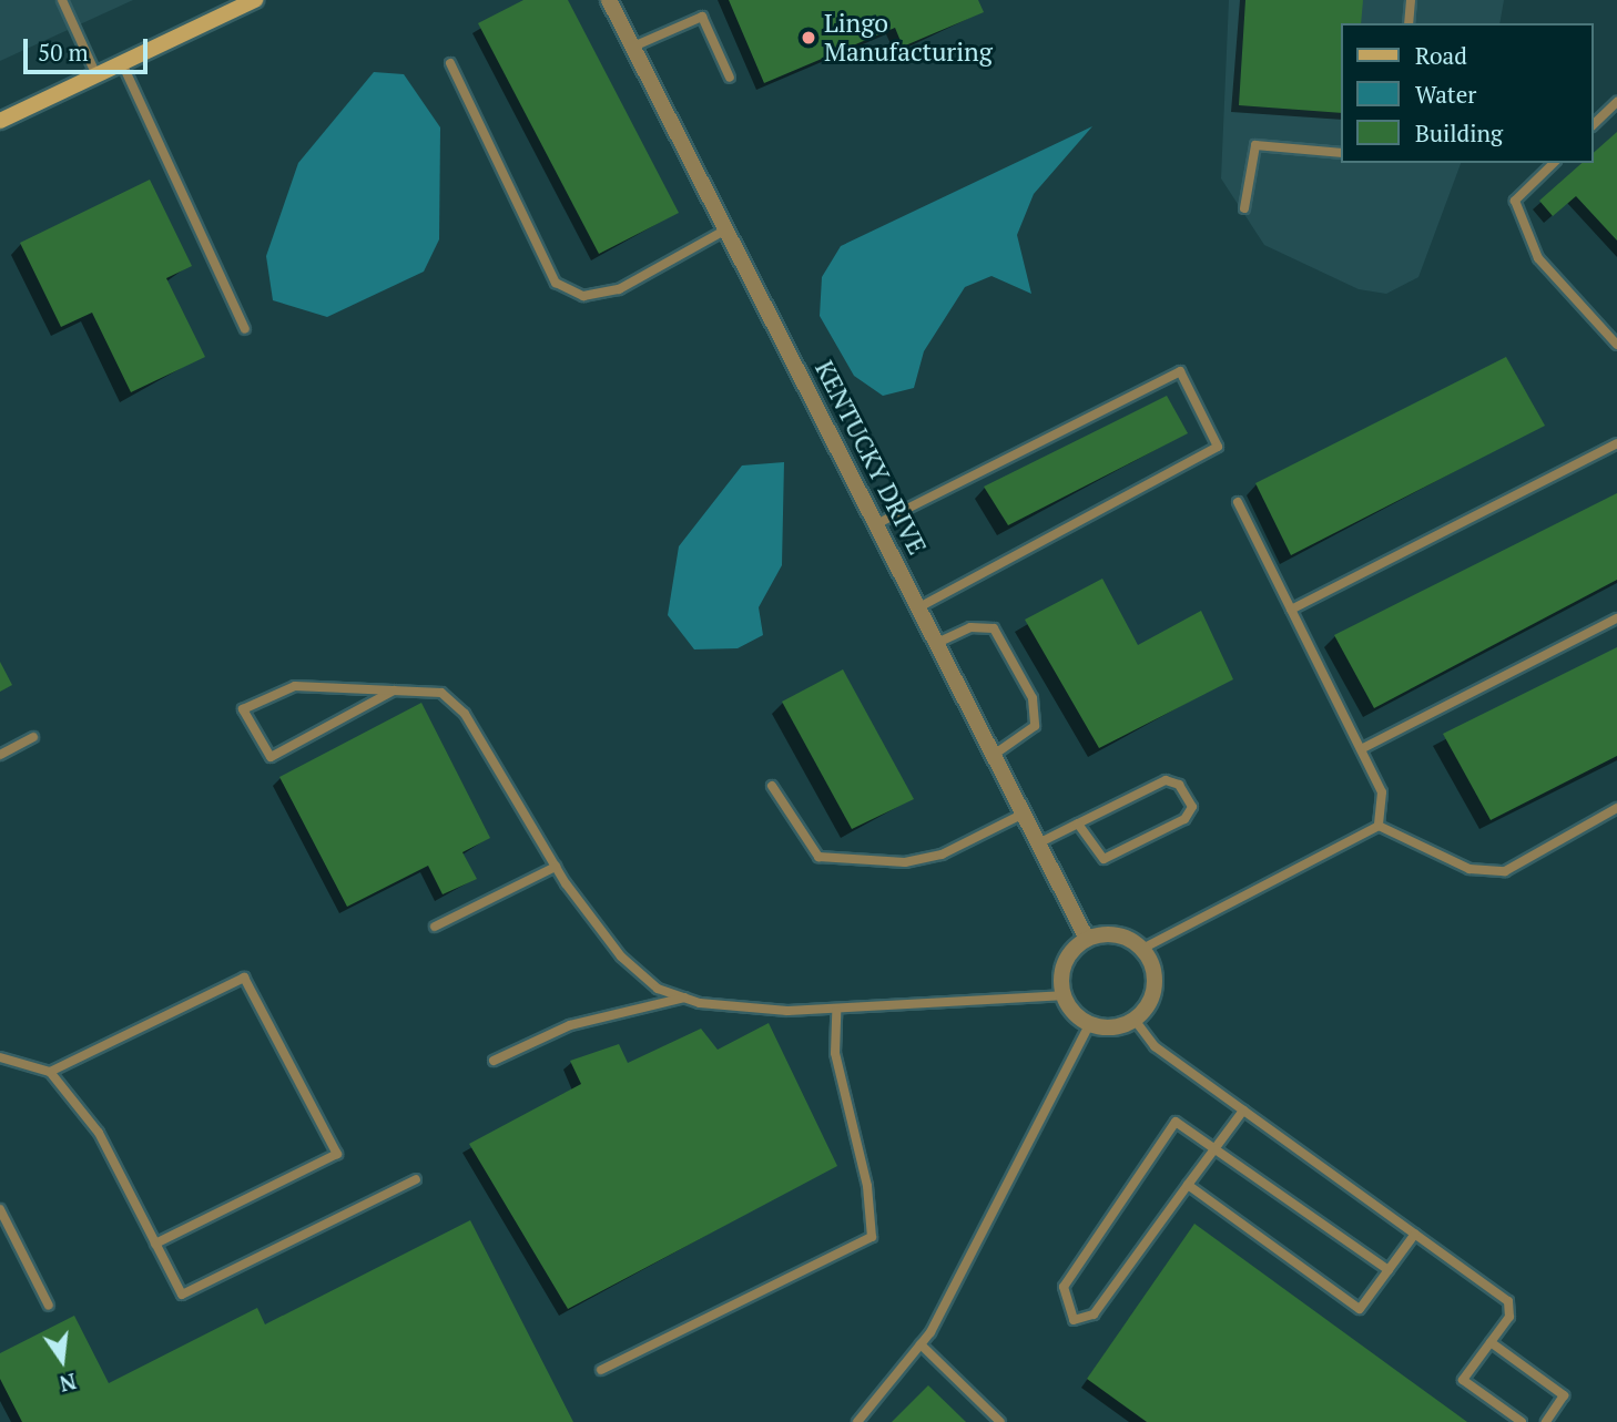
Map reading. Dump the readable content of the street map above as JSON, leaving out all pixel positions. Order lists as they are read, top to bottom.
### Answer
{
  "streets": {
    "street": ["KENTUCKY DRIVE"]
  },
  "places": ["Lingo Manufacturing"],
  "legend": ["Road", "Water", "Building"],
  "scale_bar": "50 m",
  "north": "bottom"
}
